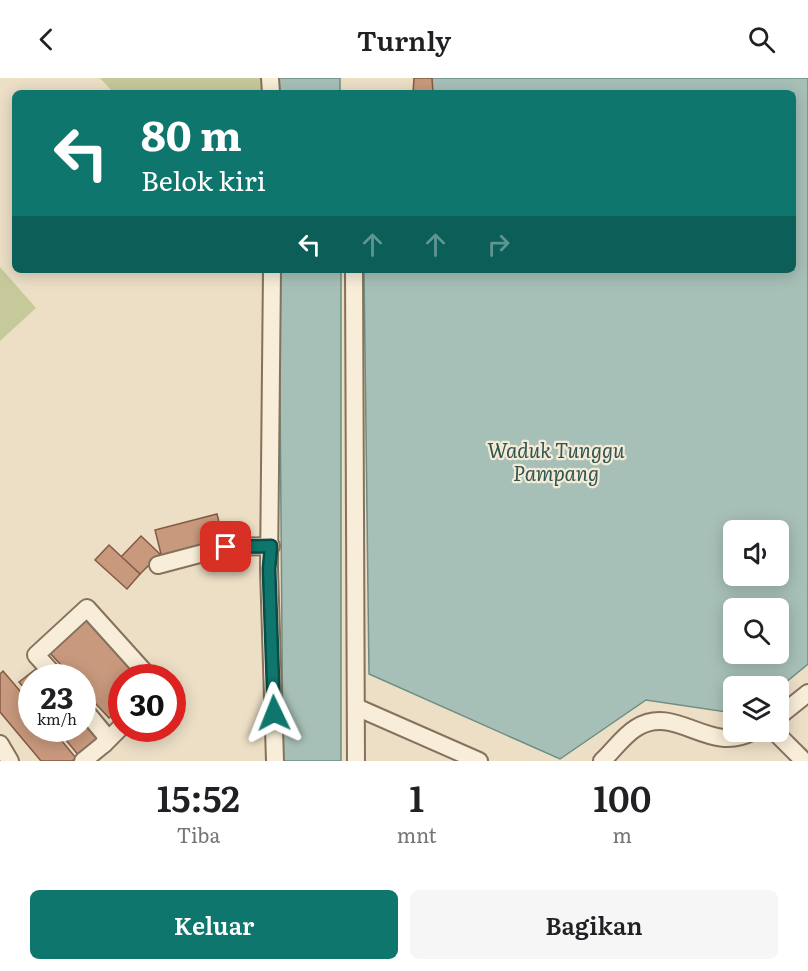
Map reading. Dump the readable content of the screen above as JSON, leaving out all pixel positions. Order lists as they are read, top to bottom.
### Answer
{
  "water": ["Waduk Tunggu Pampang"],
  "page": {
    "header": "Turnly",
    "turn": ["80 m", "Belok kiri"],
    "speed": "23 km/h",
    "limit": "30",
    "eta": [
      "15:52",
      "Tiba",
      "1",
      "mnt",
      "100",
      "m"
    ],
    "buttons": ["Keluar", "Bagikan"]
  }
}
